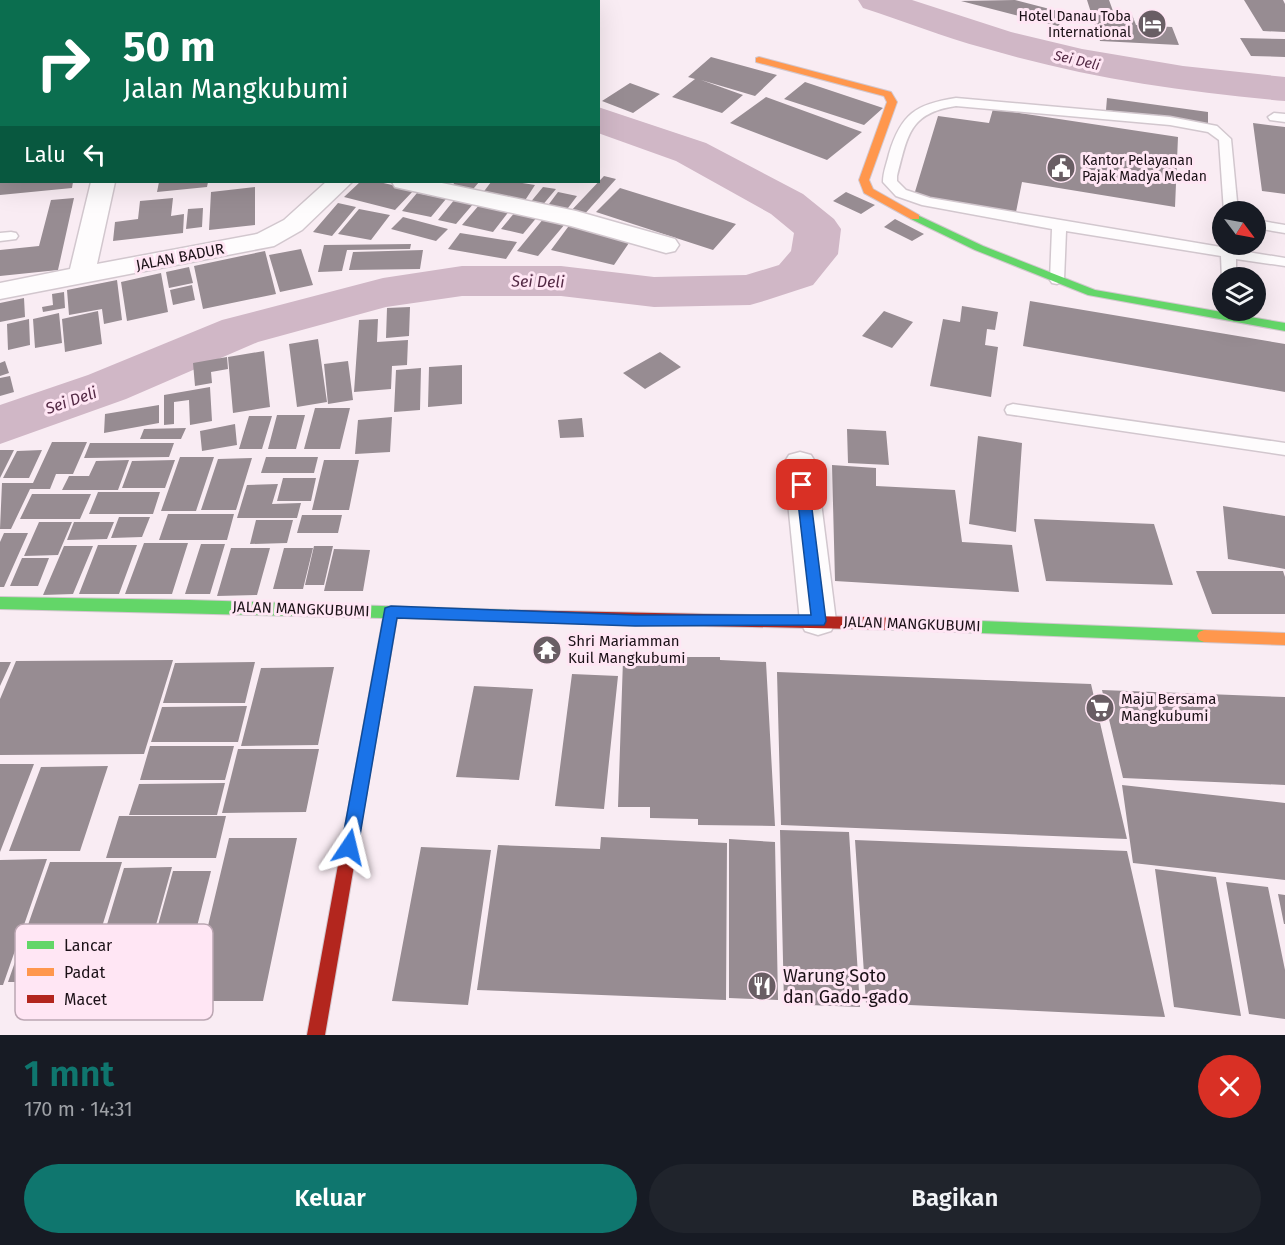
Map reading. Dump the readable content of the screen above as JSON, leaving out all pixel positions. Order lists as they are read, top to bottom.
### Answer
{
  "streets": {
    "street": ["JALAN BADUR", "JALAN MANGKUBUMI"]
  },
  "water": ["Sei Deli"],
  "places": {
    "hotel": ["Hotel Danau Toba International"],
    "public building": ["Kantor Pelayanan Pajak Madya Medan"],
    "temple": ["Shri Mariamman Kuil Mangkubumi"],
    "supermarket": ["Maju Bersama Mangkubumi"],
    "restaurant": ["Warung Soto dan Gado-gado"]
  },
  "legend": ["Lancar", "Padat", "Macet"],
  "north": "bottom right",
  "page": {
    "turn": ["50 m", "Jalan Mangkubumi"],
    "then": "Lalu",
    "heading": ["1 mnt", "170 m · 14:31"],
    "buttons": ["Keluar", "Bagikan"]
  }
}
